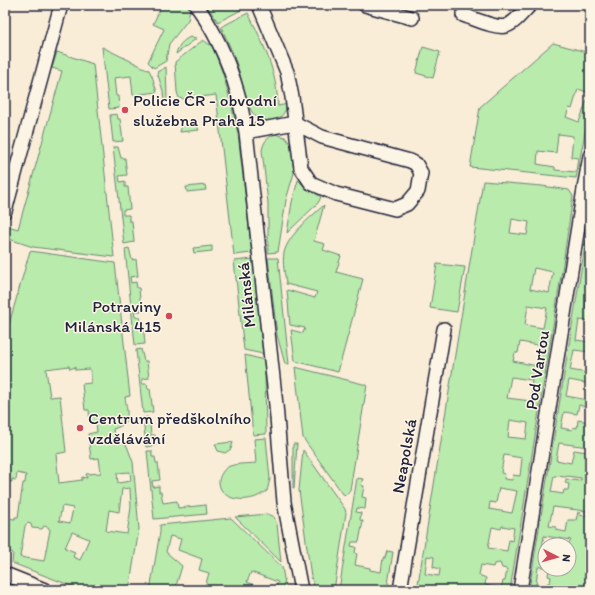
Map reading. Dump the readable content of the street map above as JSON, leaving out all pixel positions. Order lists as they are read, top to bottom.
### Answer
{
  "streets": {
    "street": ["Milánská", "Pod Vartou", "Neapolská"]
  },
  "places": ["Policie ČR - obvodní služebna Praha 15", "Potraviny Milánská 415", "Centrum předškolního vzdělávání"],
  "north": "right"
}
